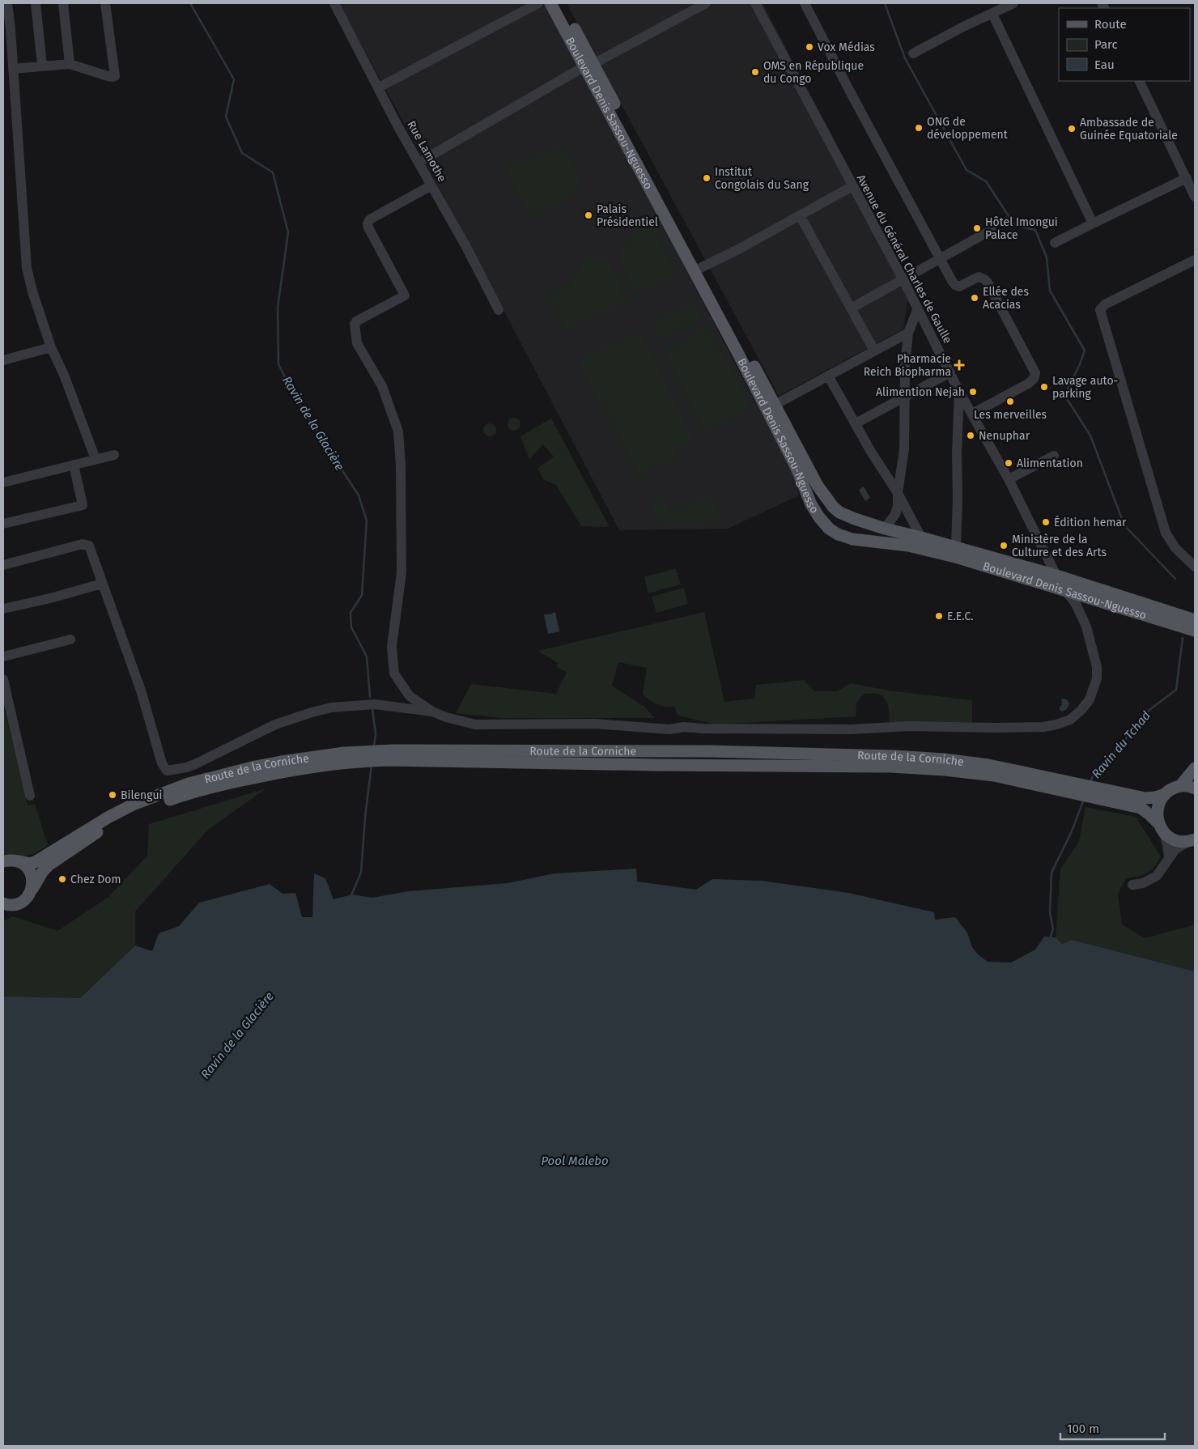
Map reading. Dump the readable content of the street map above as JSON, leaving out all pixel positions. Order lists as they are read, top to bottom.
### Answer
{
  "streets": {
    "main road": ["Boulevard Denis Sassou-Nguesso", "Route de la Corniche"],
    "street": ["Rue Lamothe", "Avenue du Général Charles de Gaulle"]
  },
  "crossings": [
    ["Boulevard Denis Sassou-Nguesso", "Avenue du Général Charles de Gaulle"]
  ],
  "water": ["Ravin de la Glacière", "Ravin du Tchad", "Pool Malebo"],
  "places": {
    "other": [
      "Vox Médias",
      "OMS en République du Congo",
      "ONG de développement",
      "Ambassade de Guinée Equatoriale",
      "Institut Congolais du Sang",
      "Palais Présidentiel",
      "Hôtel Imongui Palace",
      "Ellée des Acacias",
      "Lavage auto- parking",
      "Alimention Nejah",
      "Les merveilles",
      "Nenuphar",
      "Alimentation",
      "Édition hemar",
      "Ministère de la Culture et des Arts",
      "E.E.C.",
      "Bilengui",
      "Chez Dom"
    ],
    "health": ["Pharmacie Reich Biopharma"]
  },
  "legend": ["Route", "Parc", "Eau"],
  "scale_bar": "100 m"
}
